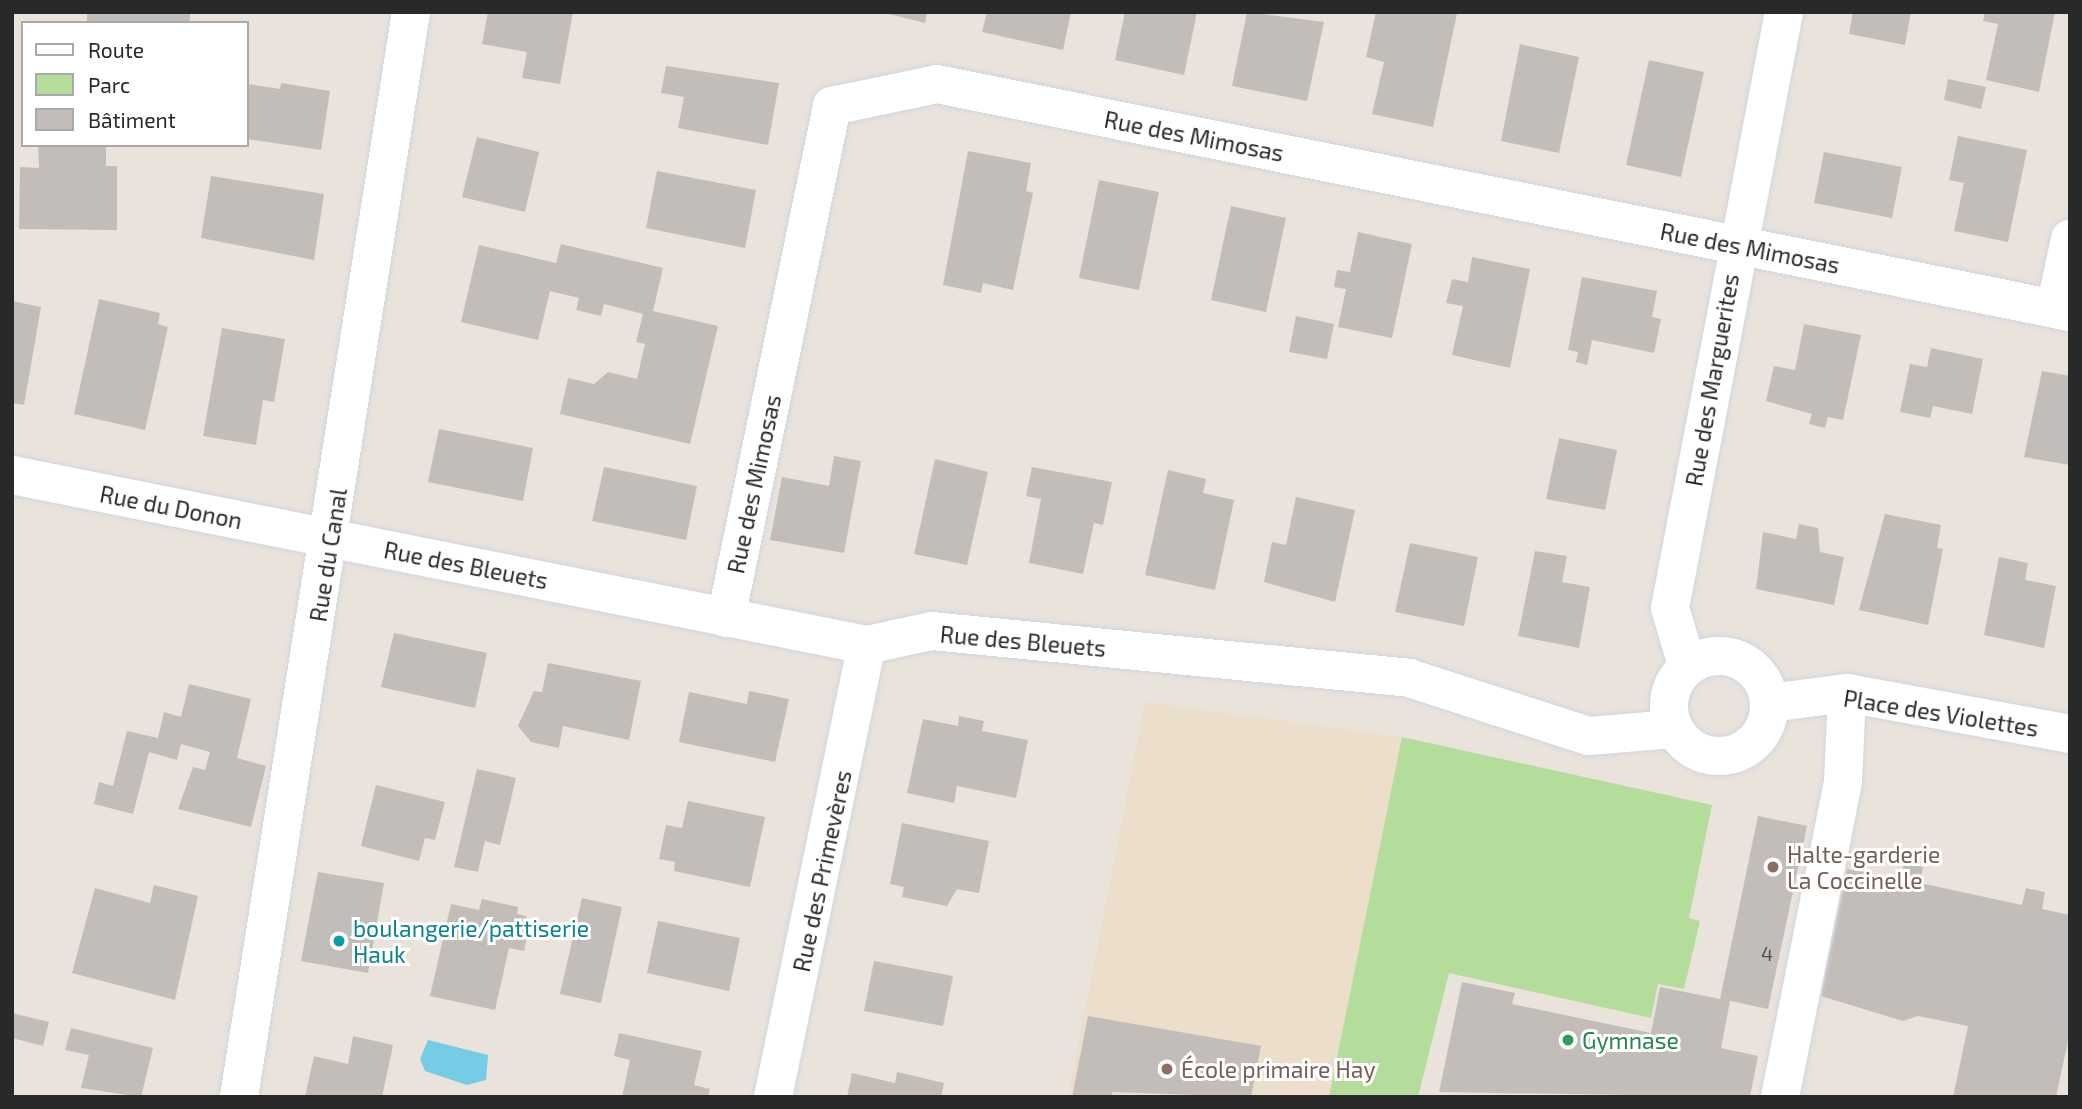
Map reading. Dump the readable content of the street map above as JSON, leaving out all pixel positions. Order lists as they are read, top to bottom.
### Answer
{
  "streets": {
    "street": [
      "Rue des Mimosas",
      "Rue des Marguerites",
      "Rue du Donon",
      "Rue du Canal",
      "Rue des Bleuets",
      "Place des Violettes",
      "Rue des Primevères"
    ]
  },
  "crossings": [
    ["Rue des Mimosas", "Rue des Marguerites"],
    ["Rue des Mimosas", "Rue des Bleuets"],
    ["Rue des Marguerites", "Rue des Bleuets"],
    ["Rue des Marguerites", "Place des Violettes"],
    ["Rue du Donon", "Rue du Canal"],
    ["Rue du Donon", "Rue des Bleuets"],
    ["Rue du Canal", "Rue des Bleuets"],
    ["Rue des Bleuets", "Place des Violettes"],
    ["Rue des Bleuets", "Rue des Primevères"]
  ],
  "places": [
    "Halte-garderie La Coccinelle",
    "boulangerie/pattiserie Hauk",
    "Gymnase",
    "École primaire Hay"
  ],
  "house_numbers": ["4"],
  "legend": ["Route", "Parc", "Bâtiment"]
}
